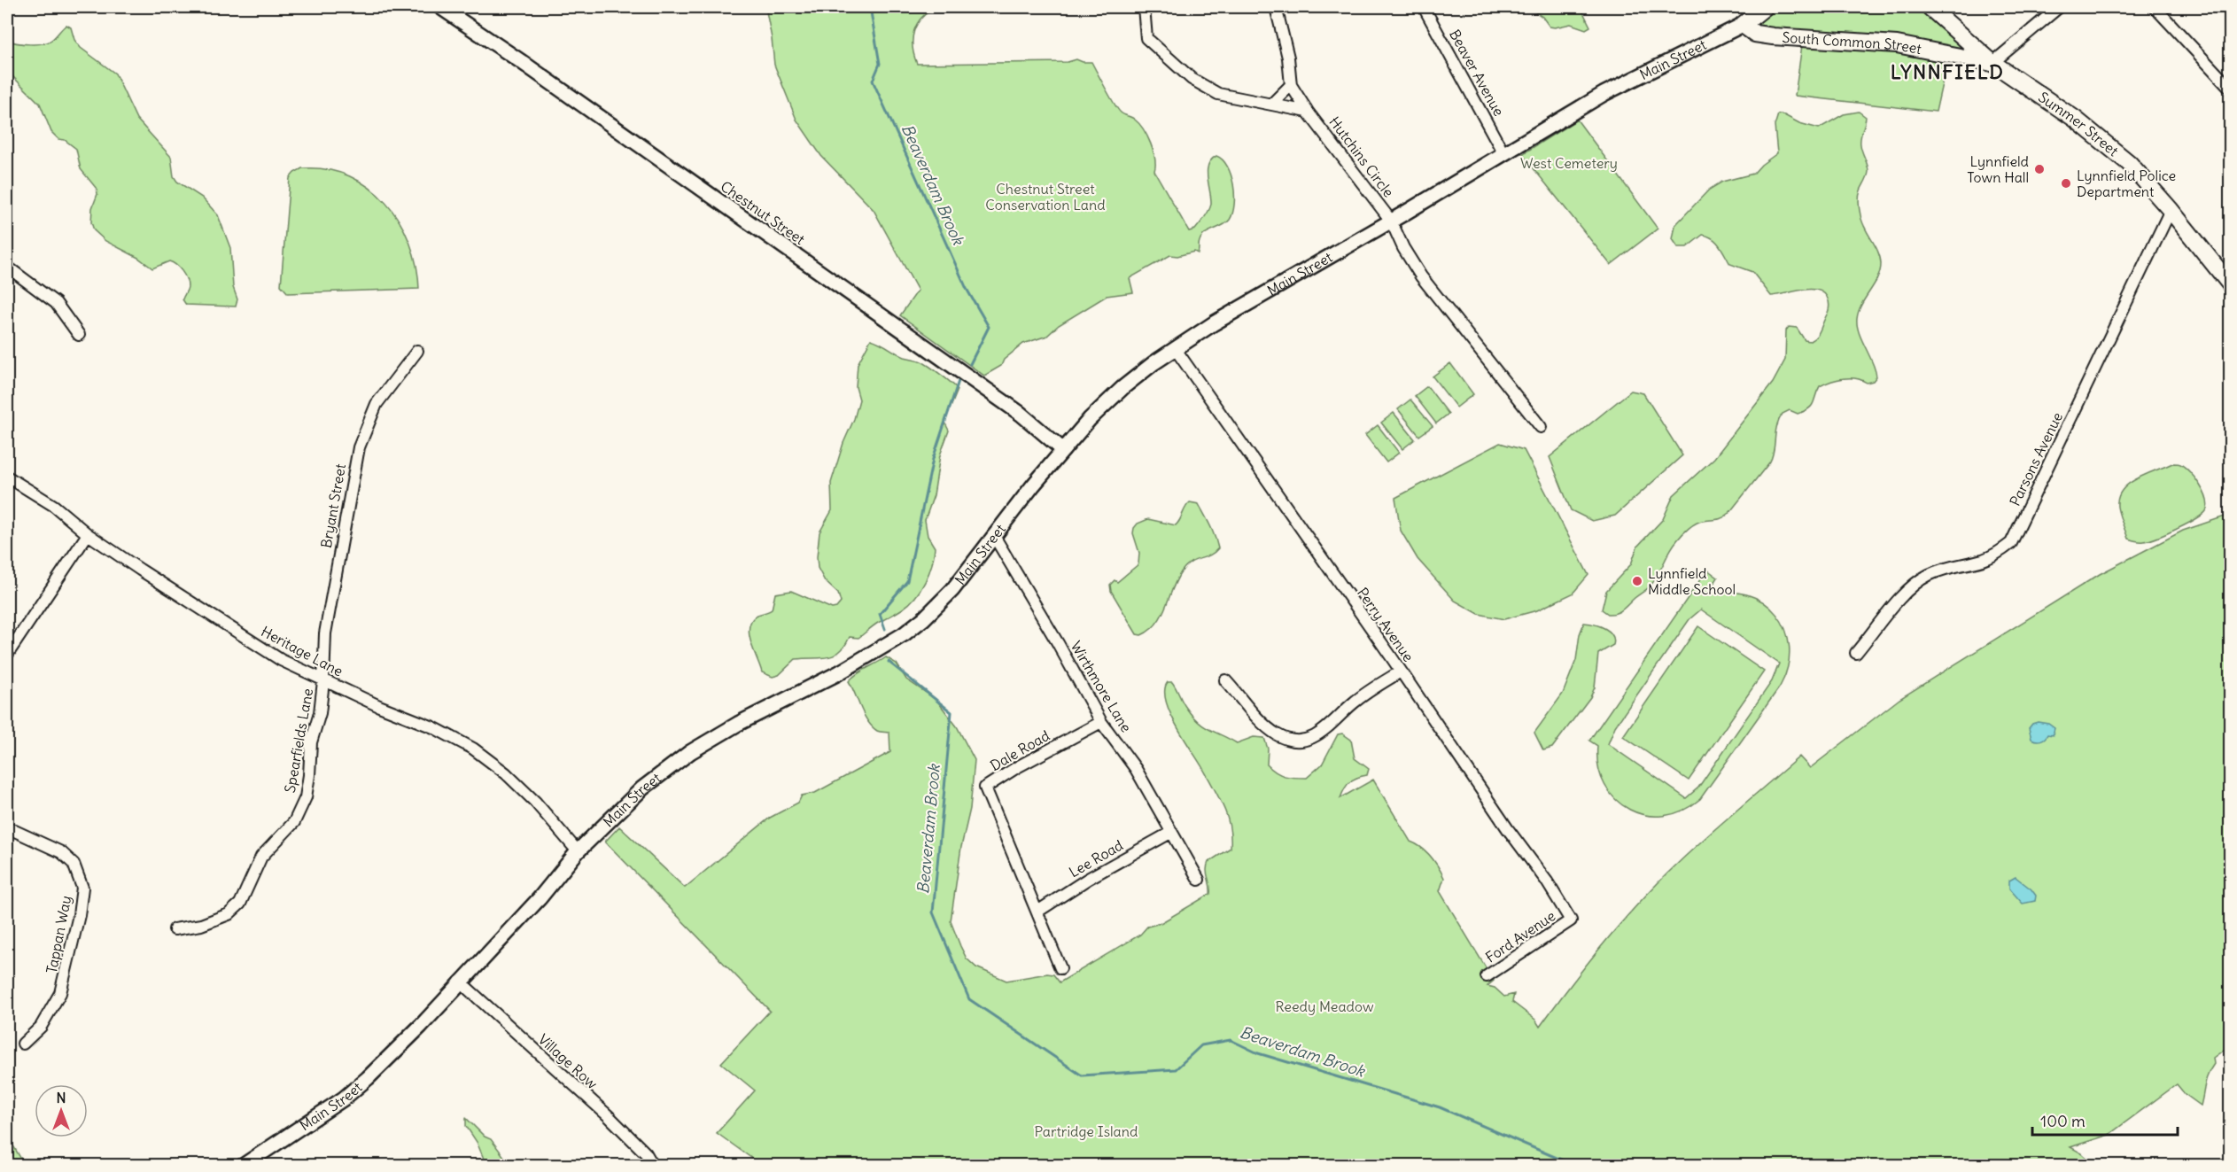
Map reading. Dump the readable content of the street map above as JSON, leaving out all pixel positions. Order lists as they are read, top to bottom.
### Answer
{
  "streets": {
    "main road": ["South Common Street", "Main Street", "Summer Street"],
    "street": [
      "Beaver Avenue",
      "Hutchins Circle",
      "Chestnut Street",
      "Parsons Avenue",
      "Bryant Street",
      "Perry Avenue",
      "Heritage Lane",
      "Wirthmore Lane",
      "Spearfields Lane",
      "Dale Road",
      "Lee Road",
      "Tappan Way",
      "Ford Avenue",
      "Village Row"
    ]
  },
  "crossings": [
    ["South Common Street", "Main Street"],
    ["South Common Street", "Summer Street"],
    ["Main Street", "Beaver Avenue"],
    ["Main Street", "Hutchins Circle"],
    ["Main Street", "Chestnut Street"],
    ["Main Street", "Perry Avenue"],
    ["Main Street", "Heritage Lane"],
    ["Main Street", "Wirthmore Lane"],
    ["Main Street", "Village Row"],
    ["Summer Street", "Parsons Avenue"],
    ["Bryant Street", "Heritage Lane"],
    ["Bryant Street", "Spearfields Lane"],
    ["Perry Avenue", "Ford Avenue"],
    ["Heritage Lane", "Spearfields Lane"],
    ["Wirthmore Lane", "Dale Road"],
    ["Wirthmore Lane", "Lee Road"],
    ["Dale Road", "Lee Road"]
  ],
  "districts": ["LYNNFIELD"],
  "water": ["Beaverdam Brook"],
  "parks": [
    "West Cemetery",
    "Chestnut Street Conservation Land",
    "Reedy Meadow",
    "Partridge Island"
  ],
  "places": ["Lynnfield Town Hall", "Lynnfield Police Department", "Lynnfield Middle School"],
  "scale_bar": "100 m",
  "north": "top"
}
